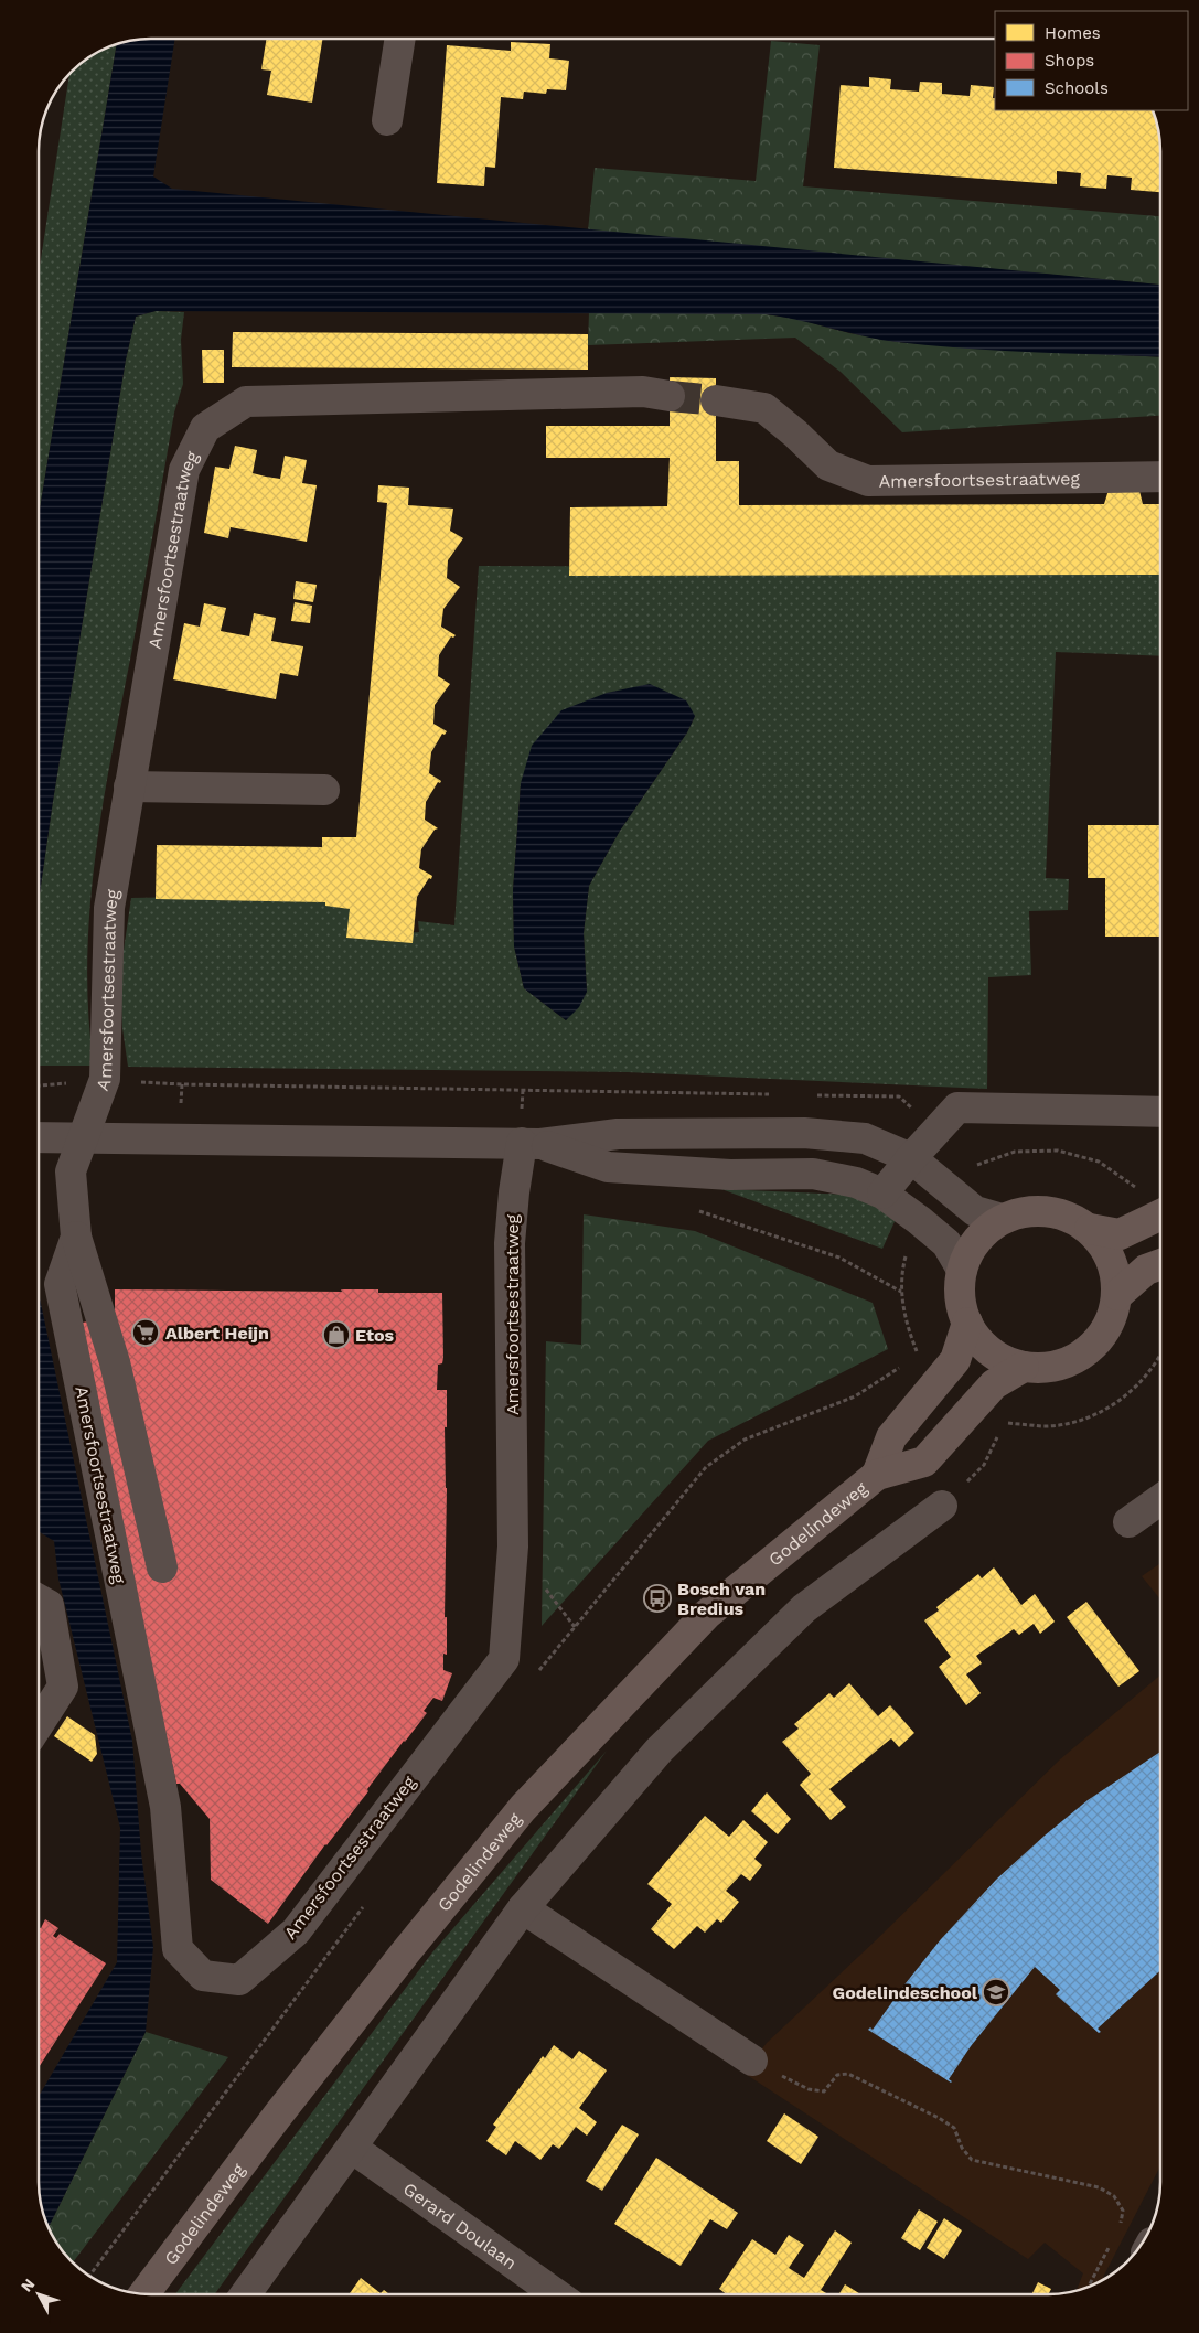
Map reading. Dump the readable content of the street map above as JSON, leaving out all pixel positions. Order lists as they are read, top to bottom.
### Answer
{
  "streets": {
    "main road": ["Godelindeweg"],
    "street": ["Amersfoortsestraatweg", "Gerard Doulaan"]
  },
  "places": {
    "supermarket": ["Albert Heijn"],
    "shop": ["Etos"],
    "bus stop": ["Bosch van Bredius"],
    "school or university": ["Godelindeschool"]
  },
  "legend": ["Homes", "Shops", "Schools"],
  "north": "top left"
}
